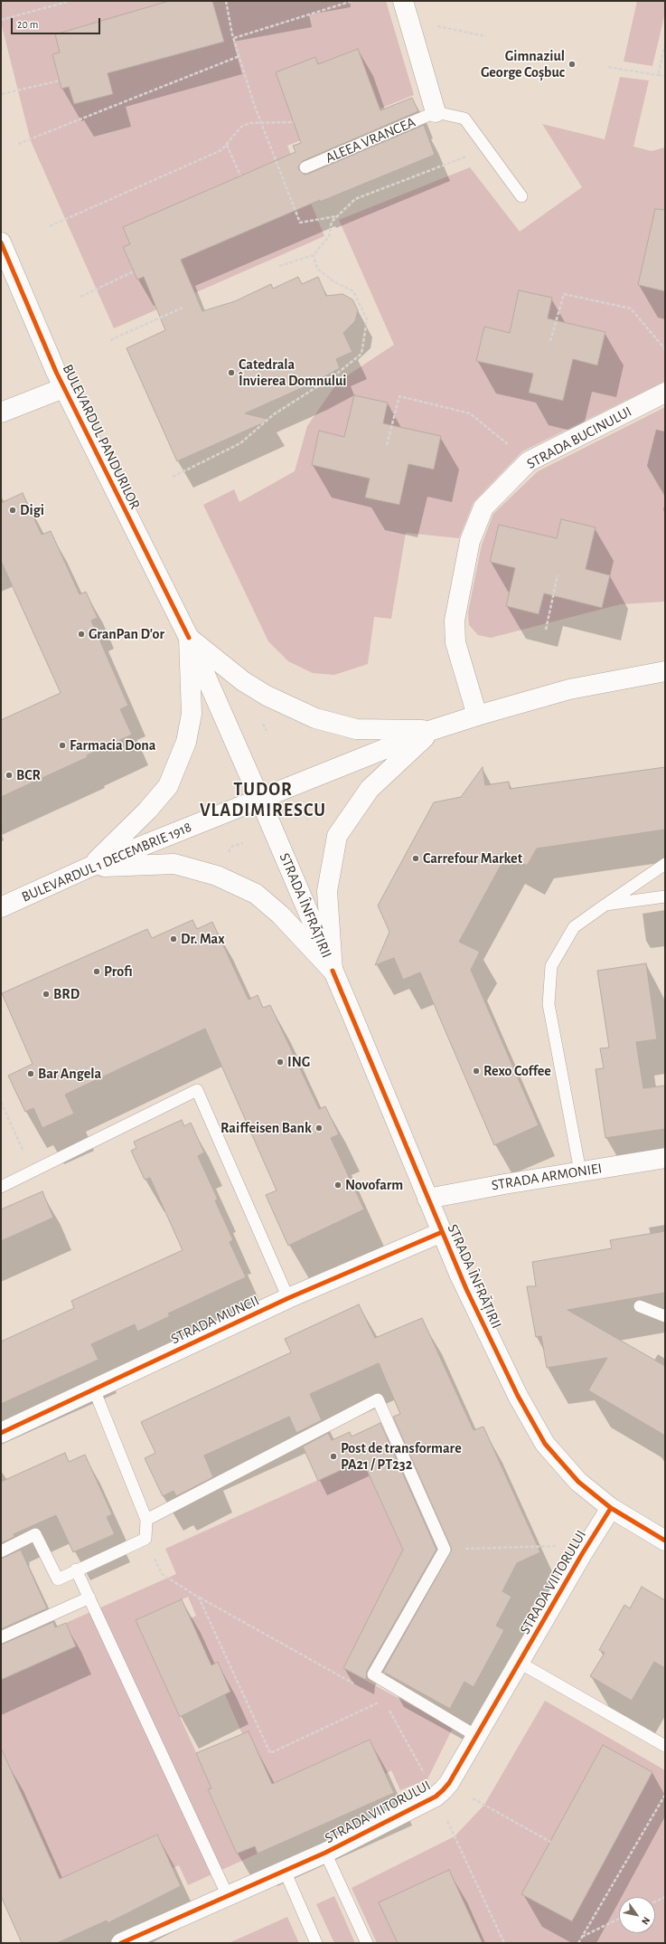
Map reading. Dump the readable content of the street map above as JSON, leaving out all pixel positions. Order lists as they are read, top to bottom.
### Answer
{
  "streets": {
    "street": [
      "BULEVARDUL PANDURILOR",
      "STRADA BUCINULUI",
      "BULEVARDUL 1 DECEMBRIE 1918",
      "STRADA ÎNFRĂȚIRII",
      "STRADA ARMONIEI",
      "STRADA MUNCII",
      "STRADA VIITORULUI"
    ],
    "lane": ["ALEEA VRANCEA"]
  },
  "crossings": [
    ["BULEVARDUL PANDURILOR", "BULEVARDUL 1 DECEMBRIE 1918"],
    ["BULEVARDUL PANDURILOR", "STRADA ÎNFRĂȚIRII"],
    ["STRADA BUCINULUI", "BULEVARDUL 1 DECEMBRIE 1918"],
    ["BULEVARDUL 1 DECEMBRIE 1918", "STRADA ÎNFRĂȚIRII"],
    ["STRADA ÎNFRĂȚIRII", "STRADA ARMONIEI"],
    ["STRADA ÎNFRĂȚIRII", "STRADA MUNCII"],
    ["STRADA ÎNFRĂȚIRII", "STRADA VIITORULUI"]
  ],
  "districts": ["TUDOR VLADIMIRESCU"],
  "places": [
    "Gimnaziul George Coșbuc",
    "Catedrala Învierea Domnului",
    "Digi",
    "GranPan D'or",
    "Farmacia Dona",
    "BCR",
    "Carrefour Market",
    "Dr. Max",
    "Profi",
    "BRD",
    "ING",
    "Rexo Coffee",
    "Bar Angela",
    "Raiffeisen Bank",
    "Novofarm",
    "Post de transformare PA21 / PT232"
  ],
  "scale_bar": "20 m",
  "north": "bottom right"
}
